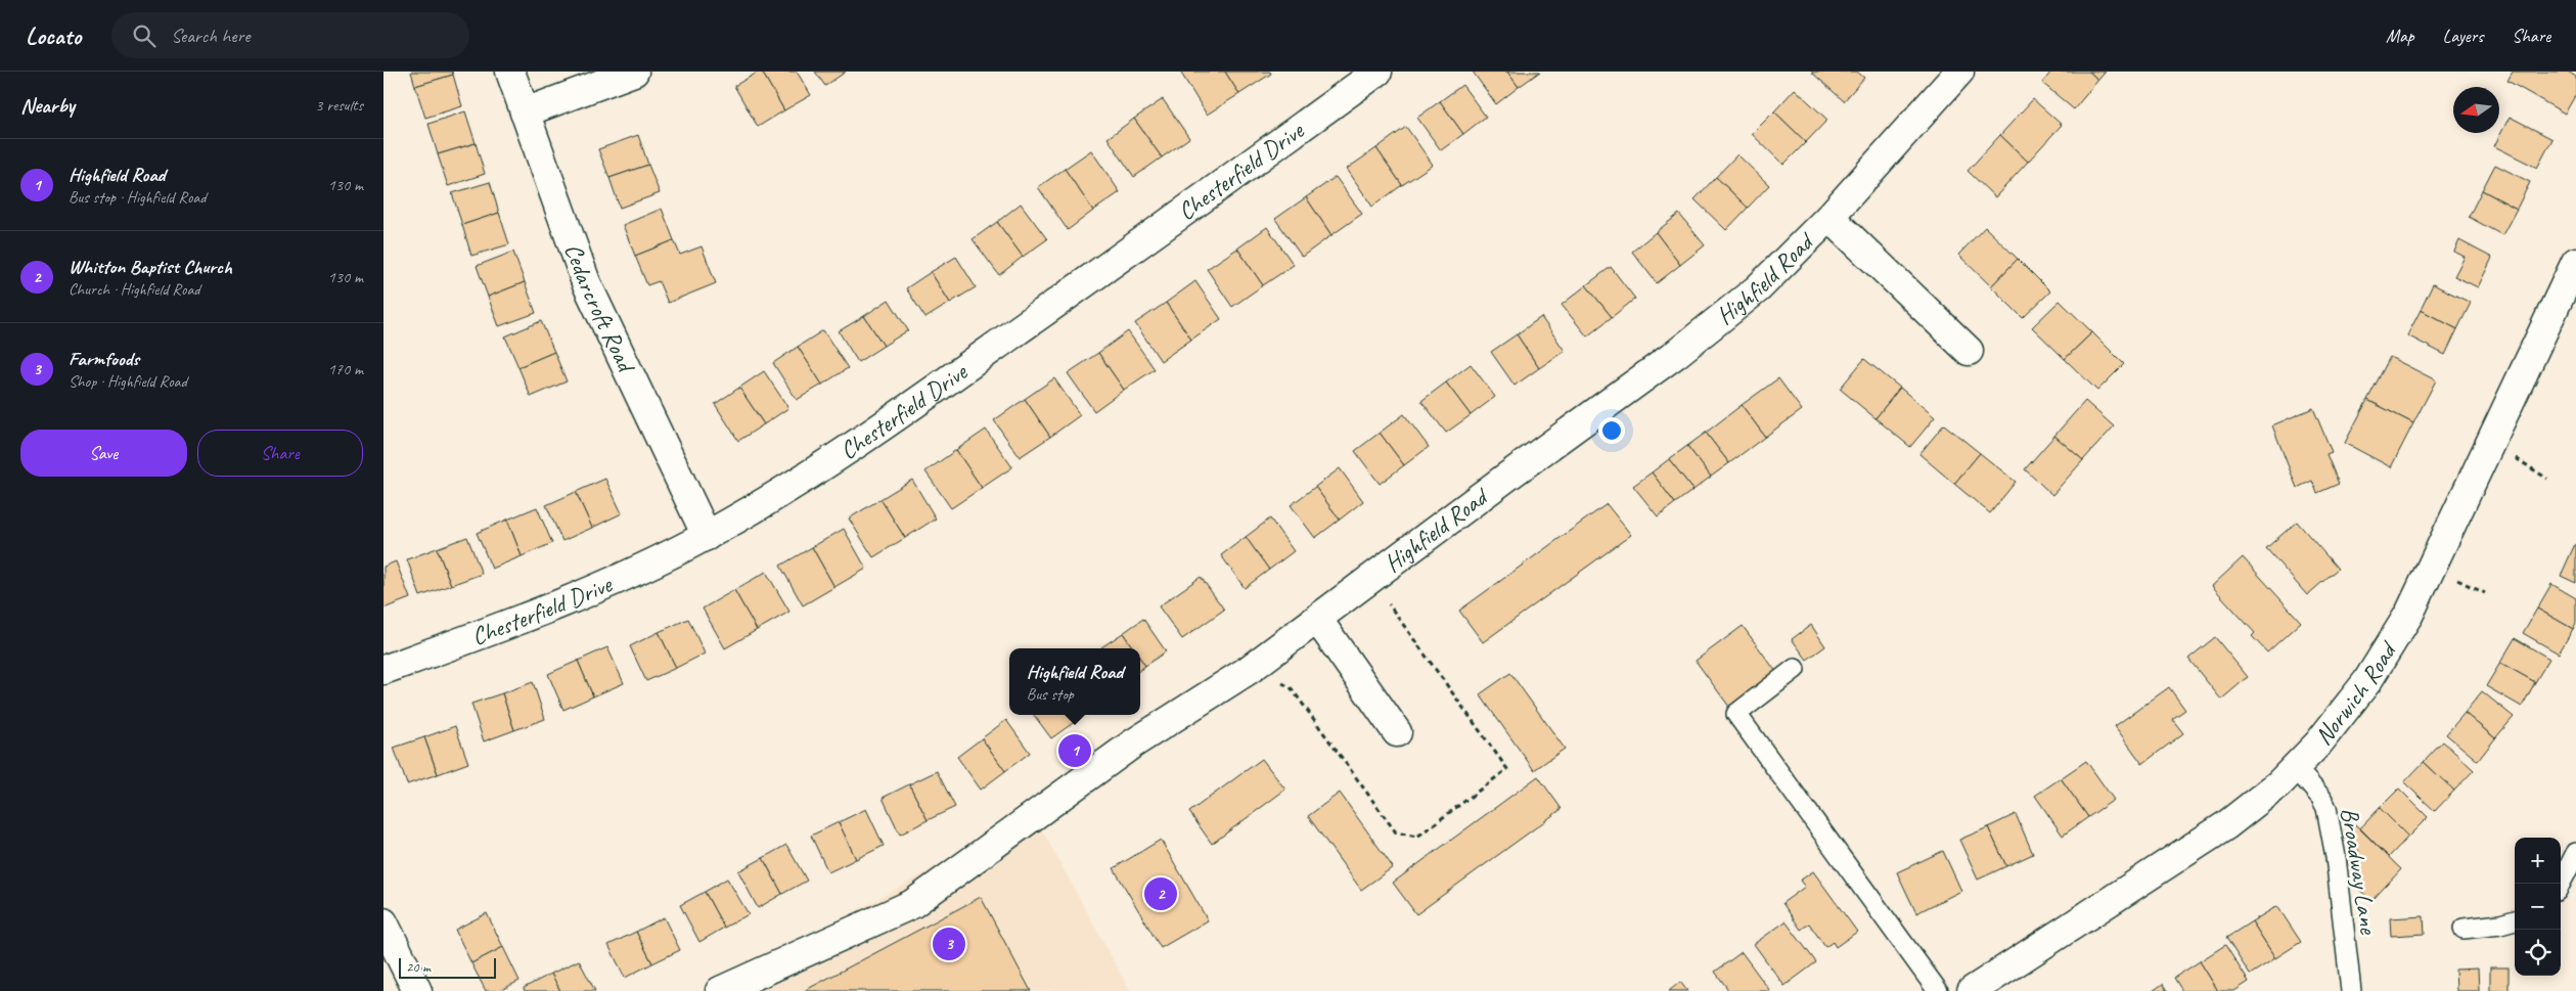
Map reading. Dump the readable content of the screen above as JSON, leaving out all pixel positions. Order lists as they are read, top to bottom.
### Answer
{
  "streets": {
    "street": [
      "Chesterfield Drive",
      "Highfield Road",
      "Cedarcroft Road",
      "Norwich Road"
    ],
    "lane": ["Broadway Lane"]
  },
  "crossings": [
    ["Chesterfield Drive", "Cedarcroft Road"],
    ["Norwich Road", "Broadway Lane"]
  ],
  "scale_bar": "20 m",
  "north": "left",
  "page": {
    "header": "Locato",
    "search": "Search here",
    "nav": ["Map", "Layers", "Share"],
    "heading": ["Nearby", "3 results"],
    "list": [
      {
        "mark": "1",
        "name": "Highfield Road",
        "note": "Bus stop · Highfield Road",
        "value": "130 m"
      },
      {
        "mark": "2",
        "name": "Whitton Baptist Church",
        "note": "Church · Highfield Road",
        "value": "130 m"
      },
      {
        "mark": "3",
        "name": "Farmfoods",
        "note": "Shop · Highfield Road",
        "value": "170 m"
      }
    ],
    "buttons": ["Save", "Share"],
    "popup": ["Highfield Road", "Bus stop"],
    "pins": ["1", "2", "3"],
    "map_buttons": ["+", "−"],
    "scale": "20 m"
  }
}
